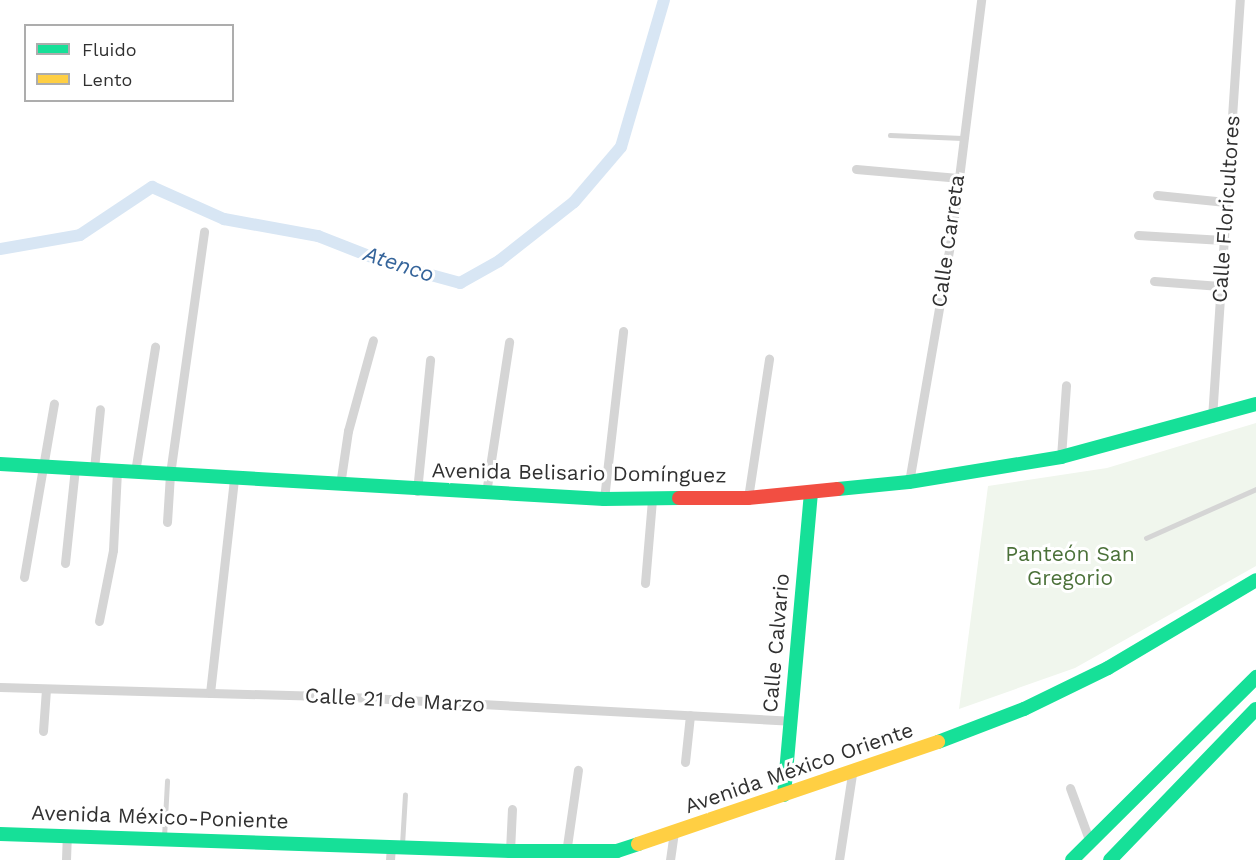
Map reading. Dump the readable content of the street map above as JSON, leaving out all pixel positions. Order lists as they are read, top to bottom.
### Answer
{
  "streets": {
    "main road": [
      "Avenida Belisario Domínguez",
      "Calle Calvario",
      "Avenida México Oriente",
      "Avenida México-Poniente"
    ],
    "street": ["Calle Floricultores", "Calle Carreta", "Calle 21 de Marzo"]
  },
  "crossings": [
    ["Calle Floricultores", "Avenida Belisario Domínguez"],
    ["Calle Carreta", "Avenida Belisario Domínguez"],
    ["Avenida Belisario Domínguez", "Calle Calvario"],
    ["Calle Calvario", "Calle 21 de Marzo"],
    ["Calle Calvario", "Avenida México Oriente"],
    ["Avenida México Oriente", "Avenida México-Poniente"]
  ],
  "water": ["Atenco"],
  "parks": ["Panteón San Gregorio"],
  "legend": ["Fluido", "Lento"]
}
